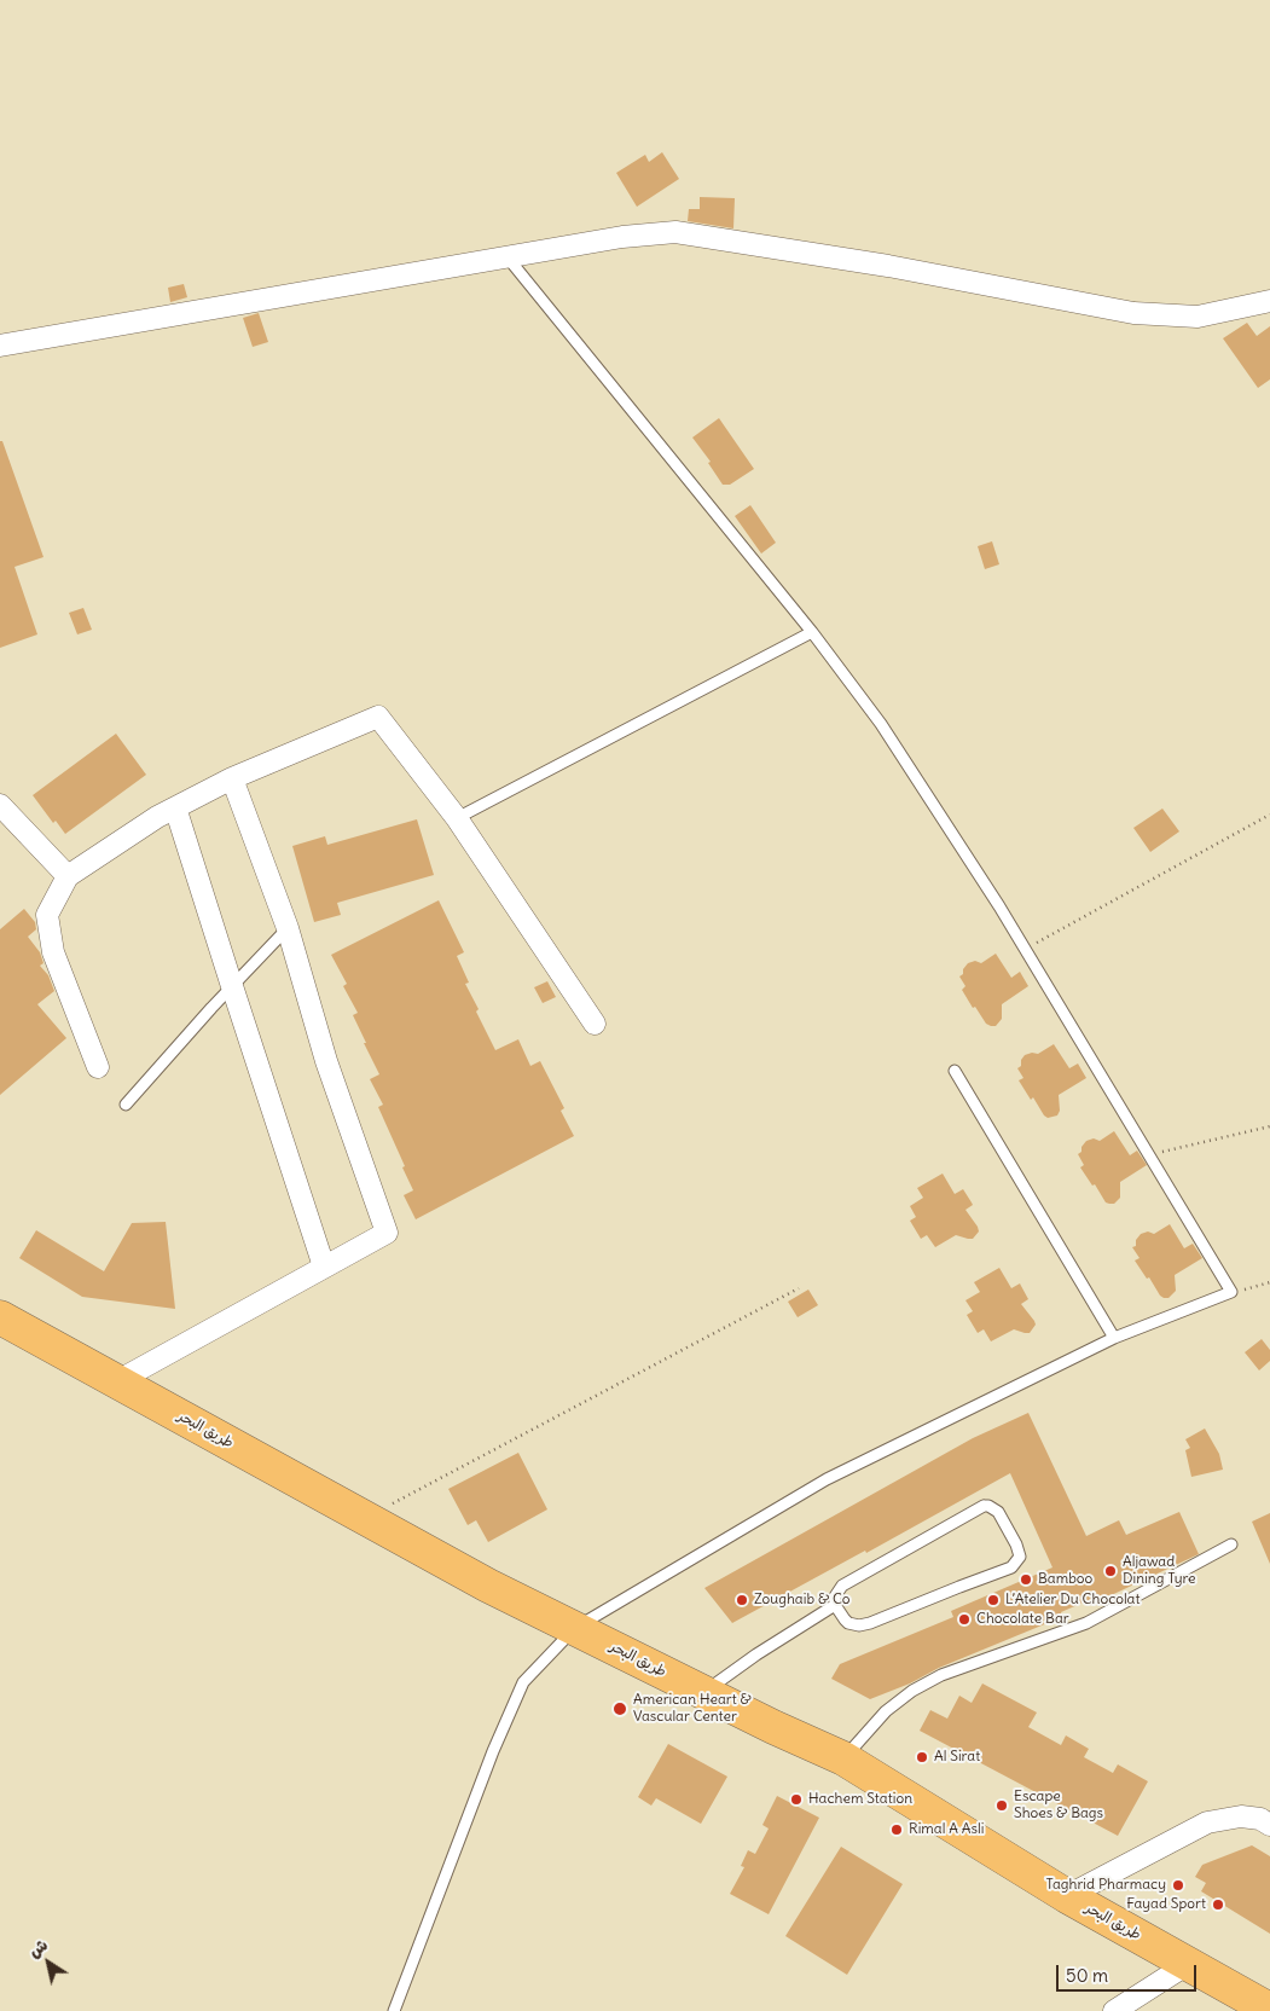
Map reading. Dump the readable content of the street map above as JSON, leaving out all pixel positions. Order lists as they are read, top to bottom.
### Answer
{
  "streets": {
    "highway": ["طريق البحر"]
  },
  "places": [
    "Aljawad Dining Tyre",
    "Bamboo",
    "Zoughaib & Co",
    "L’Atelier Du Chocolat",
    "Chocolate Bar",
    "American Heart & Vascular Center",
    "Al Sirat",
    "Hachem Station",
    "Escape Shoes & Bags",
    "Rimal A Asli",
    "Taghrid Pharmacy",
    "Fayad Sport"
  ],
  "scale_bar": "50 m",
  "north": "top left"
}
